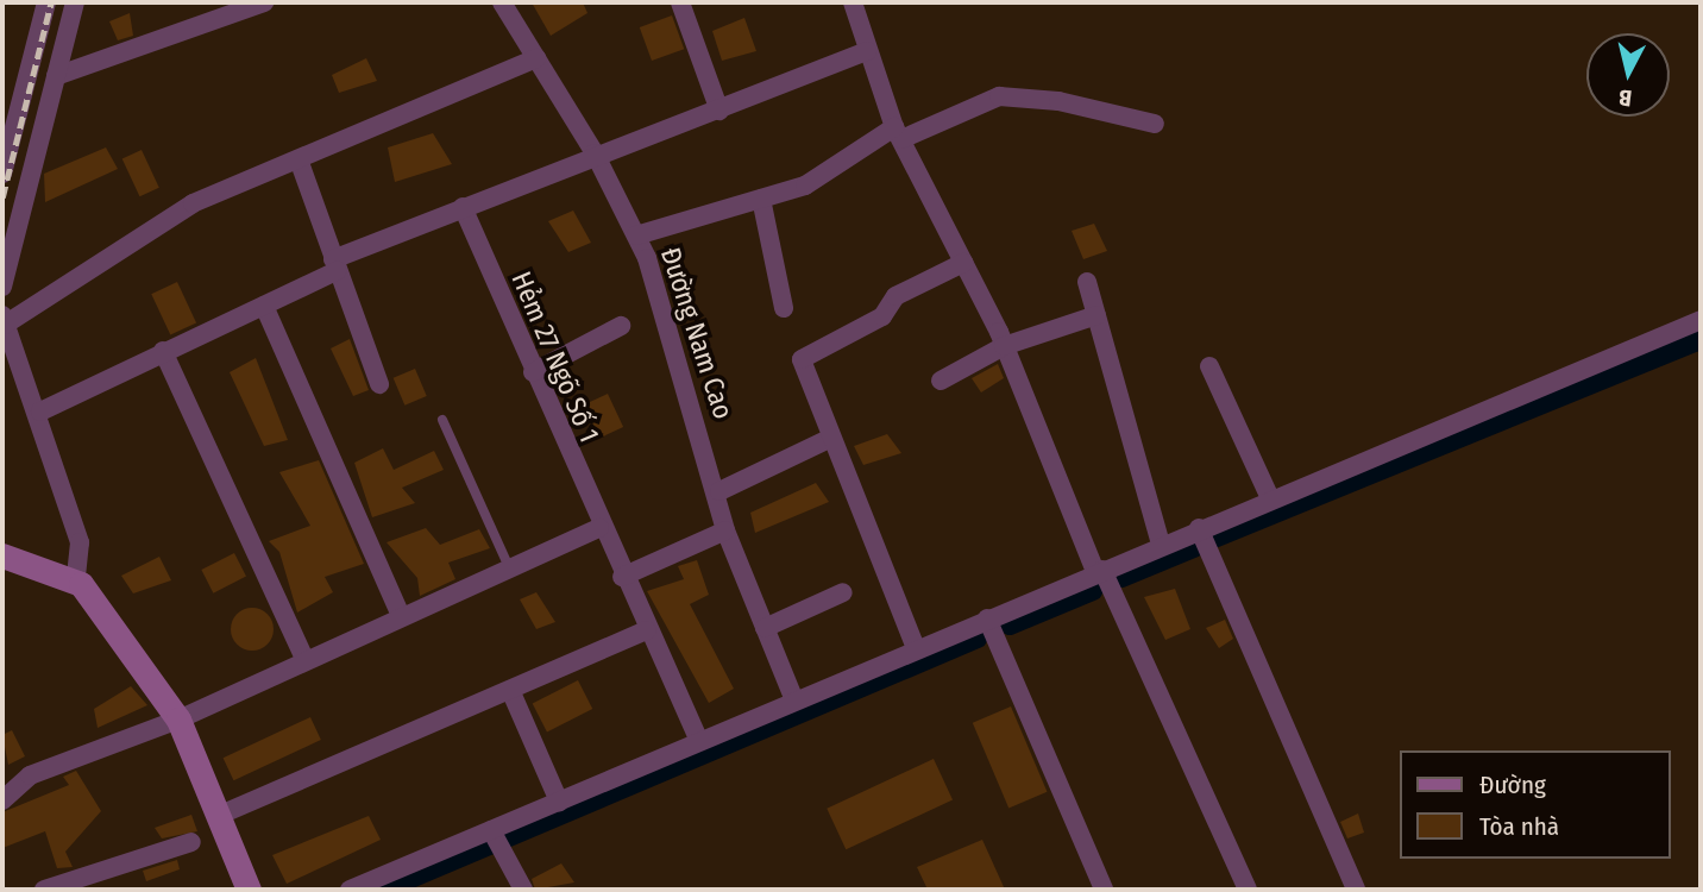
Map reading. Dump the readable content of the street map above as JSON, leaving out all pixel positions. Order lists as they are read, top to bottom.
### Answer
{
  "streets": {
    "street": ["Đường Nam Cao", "Hẻm 27 Ngõ Số 1"]
  },
  "legend": ["Đường", "Tòa nhà"],
  "north": "bottom"
}
